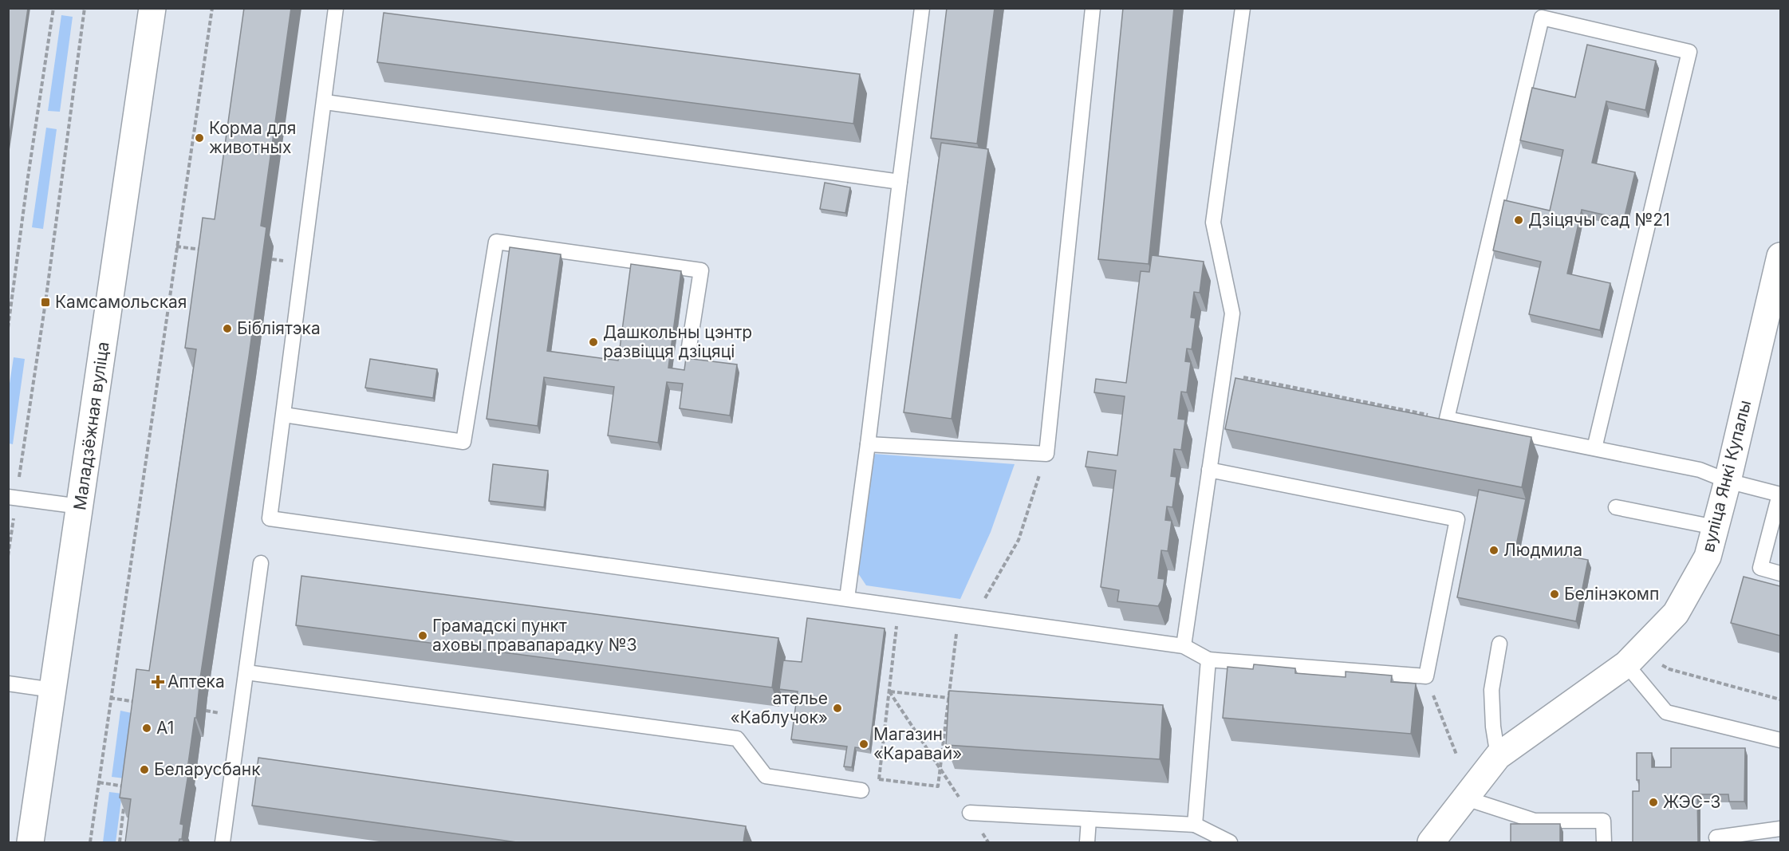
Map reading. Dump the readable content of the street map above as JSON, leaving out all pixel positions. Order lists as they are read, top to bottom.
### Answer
{
  "streets": {
    "main road": ["Маладзёжная вуліца", "вуліца Янкі Купалы"]
  },
  "places": {
    "other": [
      "Корма для животных",
      "Дзіцячы сад №21",
      "Бібліятэка",
      "Дашкольны цэнтр развіцця дзіцяці",
      "Людмила",
      "Белінэкомп",
      "Грамадскі пункт аховы правапарадку №3",
      "ателье «Каблучок»",
      "A1",
      "Магазин «Каравай»",
      "Беларусбанк",
      "ЖЭС-3"
    ],
    "transit": ["Камсамольская"],
    "health": ["Аптека"]
  }
}
